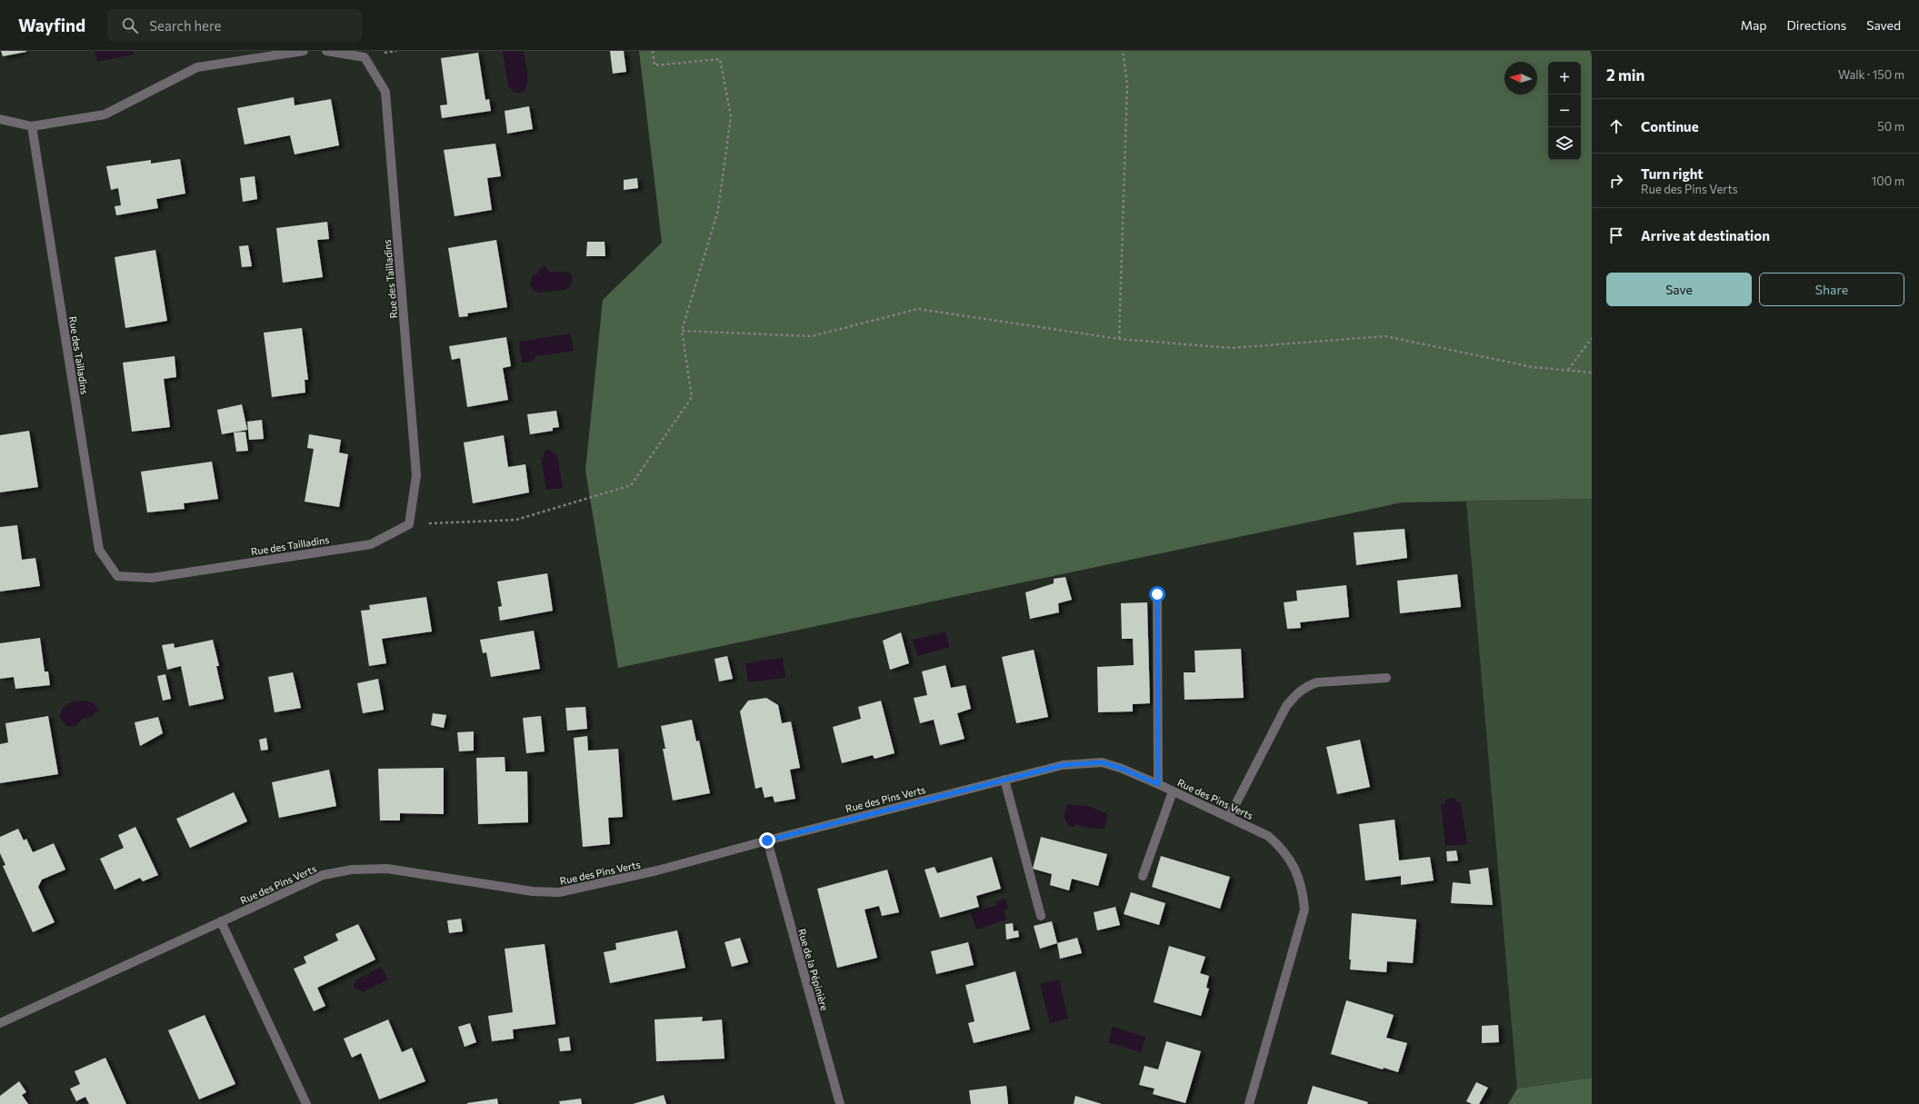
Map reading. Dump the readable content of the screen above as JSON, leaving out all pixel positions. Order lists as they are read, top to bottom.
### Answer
{
  "streets": {
    "street": ["Rue des Tailladins", "Rue des Pins Verts", "Rue de la Pépinière"]
  },
  "crossings": [
    ["Rue des Pins Verts", "Rue de la Pépinière"]
  ],
  "north": "left",
  "page": {
    "header": "Wayfind",
    "search": "Search here",
    "nav": ["Map", "Directions", "Saved"],
    "heading": ["2 min", "Walk · 150 m"],
    "map_buttons": ["+", "−"],
    "list": [
      ["Continue", "50 m"],
      ["Turn right", "Rue des Pins Verts", "100 m"],
      "Arrive at destination"
    ],
    "buttons": ["Save", "Share"]
  }
}
